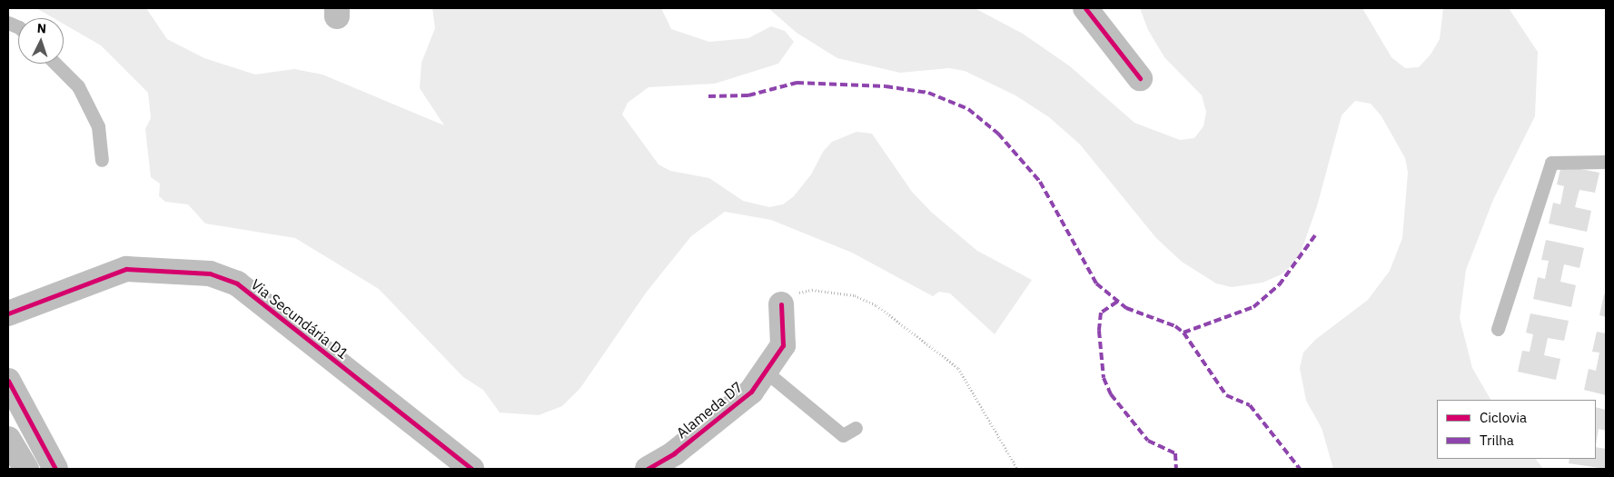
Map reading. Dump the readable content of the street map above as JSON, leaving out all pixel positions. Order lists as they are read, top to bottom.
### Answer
{
  "streets": {
    "street": ["Via Secundária D1", "Alameda D7"]
  },
  "legend": ["Ciclovia", "Trilha"],
  "north": "top"
}
